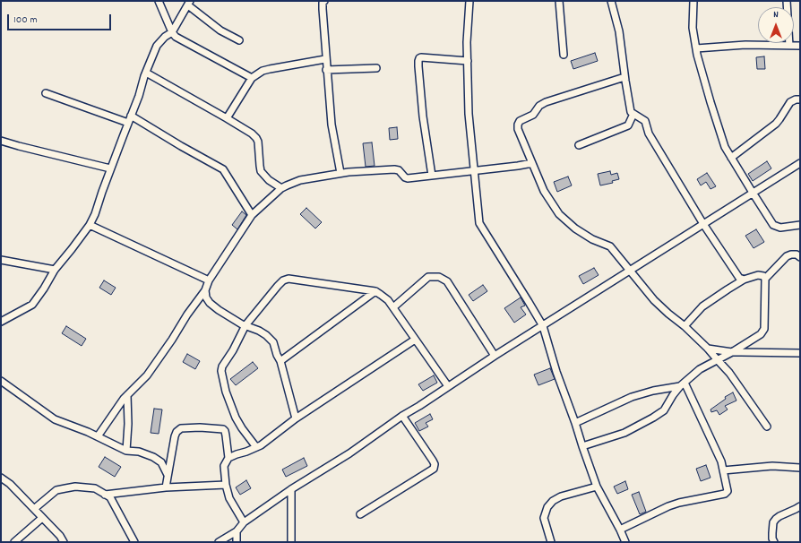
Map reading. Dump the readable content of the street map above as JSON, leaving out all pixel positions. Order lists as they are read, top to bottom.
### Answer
{
  "scale_bar": "100 m",
  "north": "top"
}
